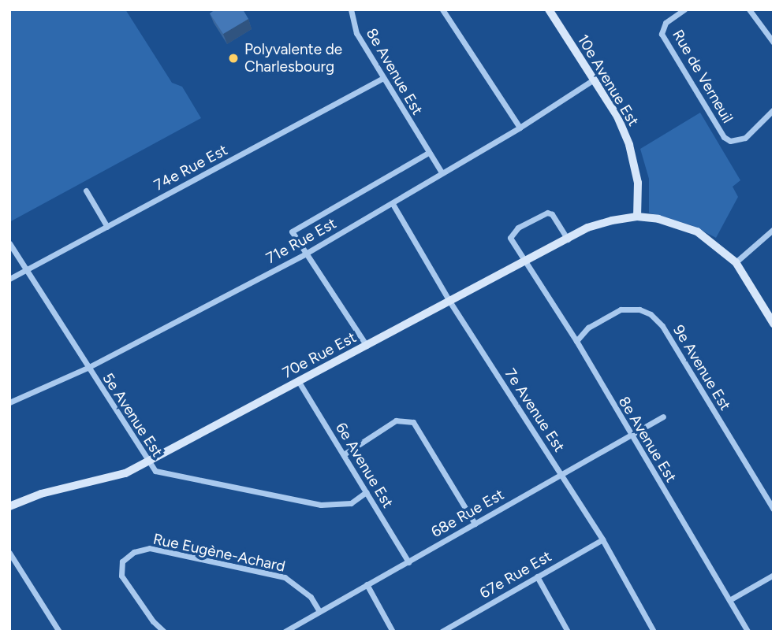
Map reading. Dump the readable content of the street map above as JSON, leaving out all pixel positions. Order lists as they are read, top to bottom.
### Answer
{
  "streets": {
    "street": [
      "8e Avenue Est",
      "Rue de Verneuil",
      "10e Avenue Est",
      "74e Rue Est",
      "71e Rue Est",
      "70e Rue Est",
      "9e Avenue Est",
      "7e Avenue Est",
      "5e Avenue Est",
      "6e Avenue Est",
      "68e Rue Est",
      "Rue Eugène-Achard",
      "67e Rue Est"
    ]
  },
  "crossings": [
    ["8e Avenue Est", "74e Rue Est"],
    ["8e Avenue Est", "71e Rue Est"],
    ["8e Avenue Est", "70e Rue Est"],
    ["8e Avenue Est", "9e Avenue Est"],
    ["8e Avenue Est", "68e Rue Est"],
    ["10e Avenue Est", "71e Rue Est"],
    ["10e Avenue Est", "70e Rue Est"],
    ["74e Rue Est", "5e Avenue Est"],
    ["71e Rue Est", "7e Avenue Est"],
    ["71e Rue Est", "5e Avenue Est"],
    ["70e Rue Est", "7e Avenue Est"],
    ["70e Rue Est", "5e Avenue Est"],
    ["70e Rue Est", "6e Avenue Est"],
    ["7e Avenue Est", "68e Rue Est"],
    ["7e Avenue Est", "67e Rue Est"],
    ["5e Avenue Est", "6e Avenue Est"],
    ["6e Avenue Est", "68e Rue Est"],
    ["68e Rue Est", "Rue Eugène-Achard"]
  ],
  "places": ["Polyvalente de Charlesbourg"]
}
